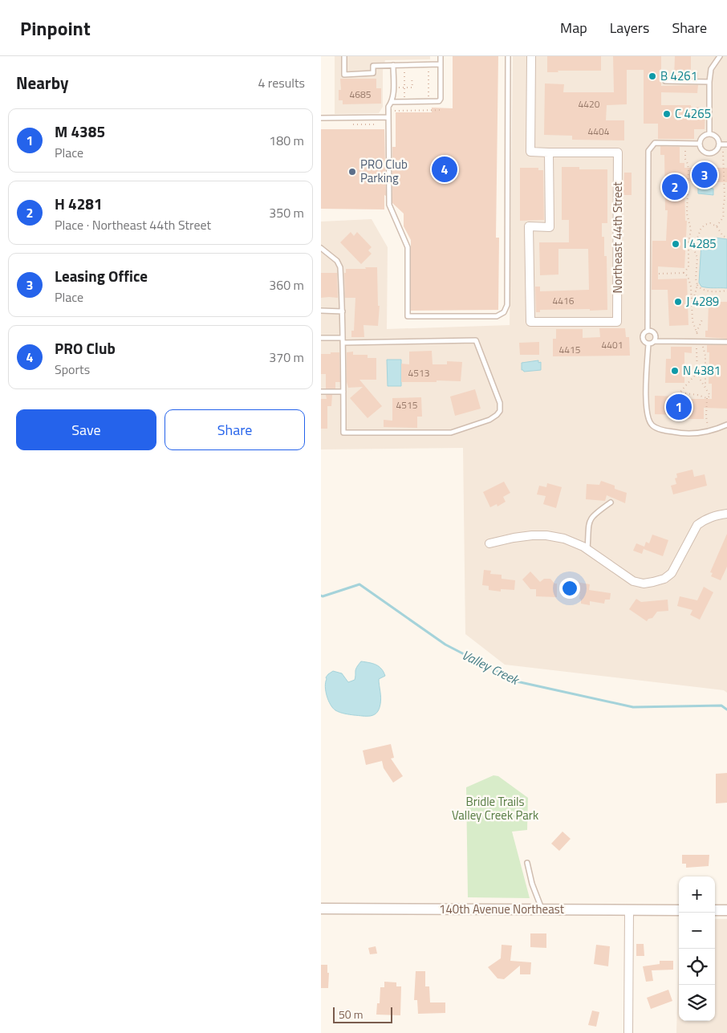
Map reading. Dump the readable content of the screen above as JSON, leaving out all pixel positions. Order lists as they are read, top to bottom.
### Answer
{
  "streets": {
    "street": ["Northeast 44th Street", "140th Avenue Northeast"]
  },
  "water": ["Valley Creek"],
  "parks": ["Bridle Trails Valley Creek Park"],
  "places": [
    "B 4261",
    "C 4265",
    "PRO Club Parking",
    "I 4285",
    "J 4289",
    "N 4381"
  ],
  "house_numbers": [
    "4685",
    "4420",
    "4404",
    "4416",
    "4401",
    "4415",
    "4513",
    "4515"
  ],
  "scale_bar": "50 m",
  "page": {
    "header": "Pinpoint",
    "nav": ["Map", "Layers", "Share"],
    "heading": ["Nearby", "4 results"],
    "list": [
      {
        "mark": "1",
        "name": "M 4385",
        "note": "Place",
        "value": "180 m"
      },
      {
        "mark": "2",
        "name": "H 4281",
        "note": "Place · Northeast 44th Street",
        "value": "350 m"
      },
      {
        "mark": "3",
        "name": "Leasing Office",
        "note": "Place",
        "value": "360 m"
      },
      {
        "mark": "4",
        "name": "PRO Club",
        "note": "Sports",
        "value": "370 m"
      }
    ],
    "pins": [
      "4",
      "3",
      "2",
      "1"
    ],
    "buttons": ["Save", "Share"],
    "map_buttons": ["+", "−"],
    "scale": "50 m"
  }
}
